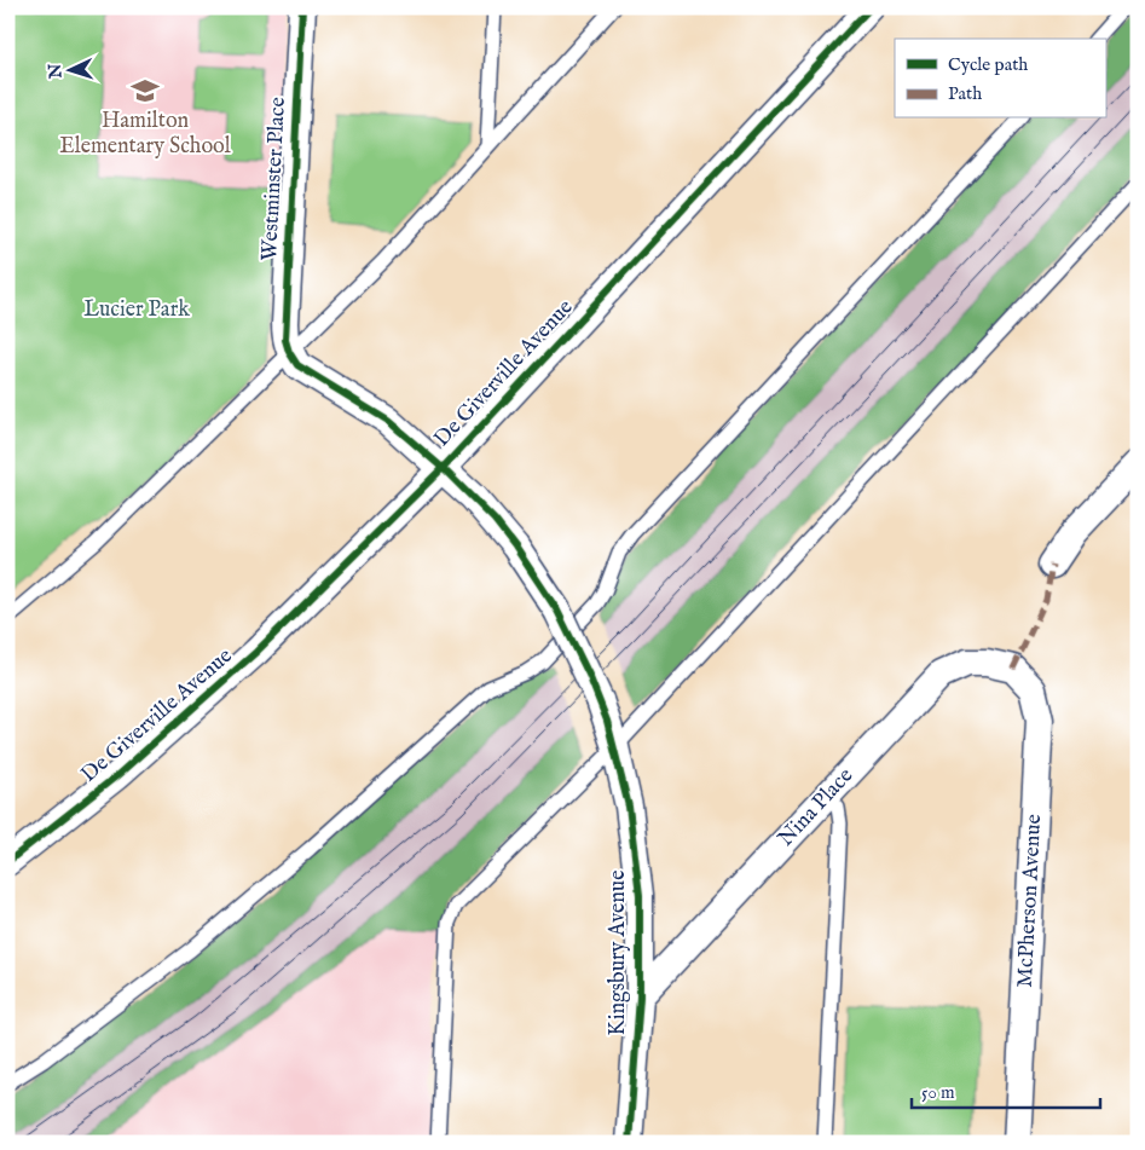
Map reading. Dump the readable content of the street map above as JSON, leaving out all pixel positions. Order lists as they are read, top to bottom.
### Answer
{
  "streets": {
    "street": [
      "Westminster Place",
      "De Giverville Avenue",
      "Nina Place",
      "McPherson Avenue",
      "Kingsbury Avenue"
    ]
  },
  "crossings": [
    ["Westminster Place", "Kingsbury Avenue"],
    ["De Giverville Avenue", "Kingsbury Avenue"],
    ["Nina Place", "McPherson Avenue"],
    ["Nina Place", "Kingsbury Avenue"]
  ],
  "parks": ["Lucier Park"],
  "places": {
    "school or university": ["Hamilton Elementary School"]
  },
  "legend": ["Cycle path", "Path"],
  "scale_bar": "50 m",
  "north": "left"
}
